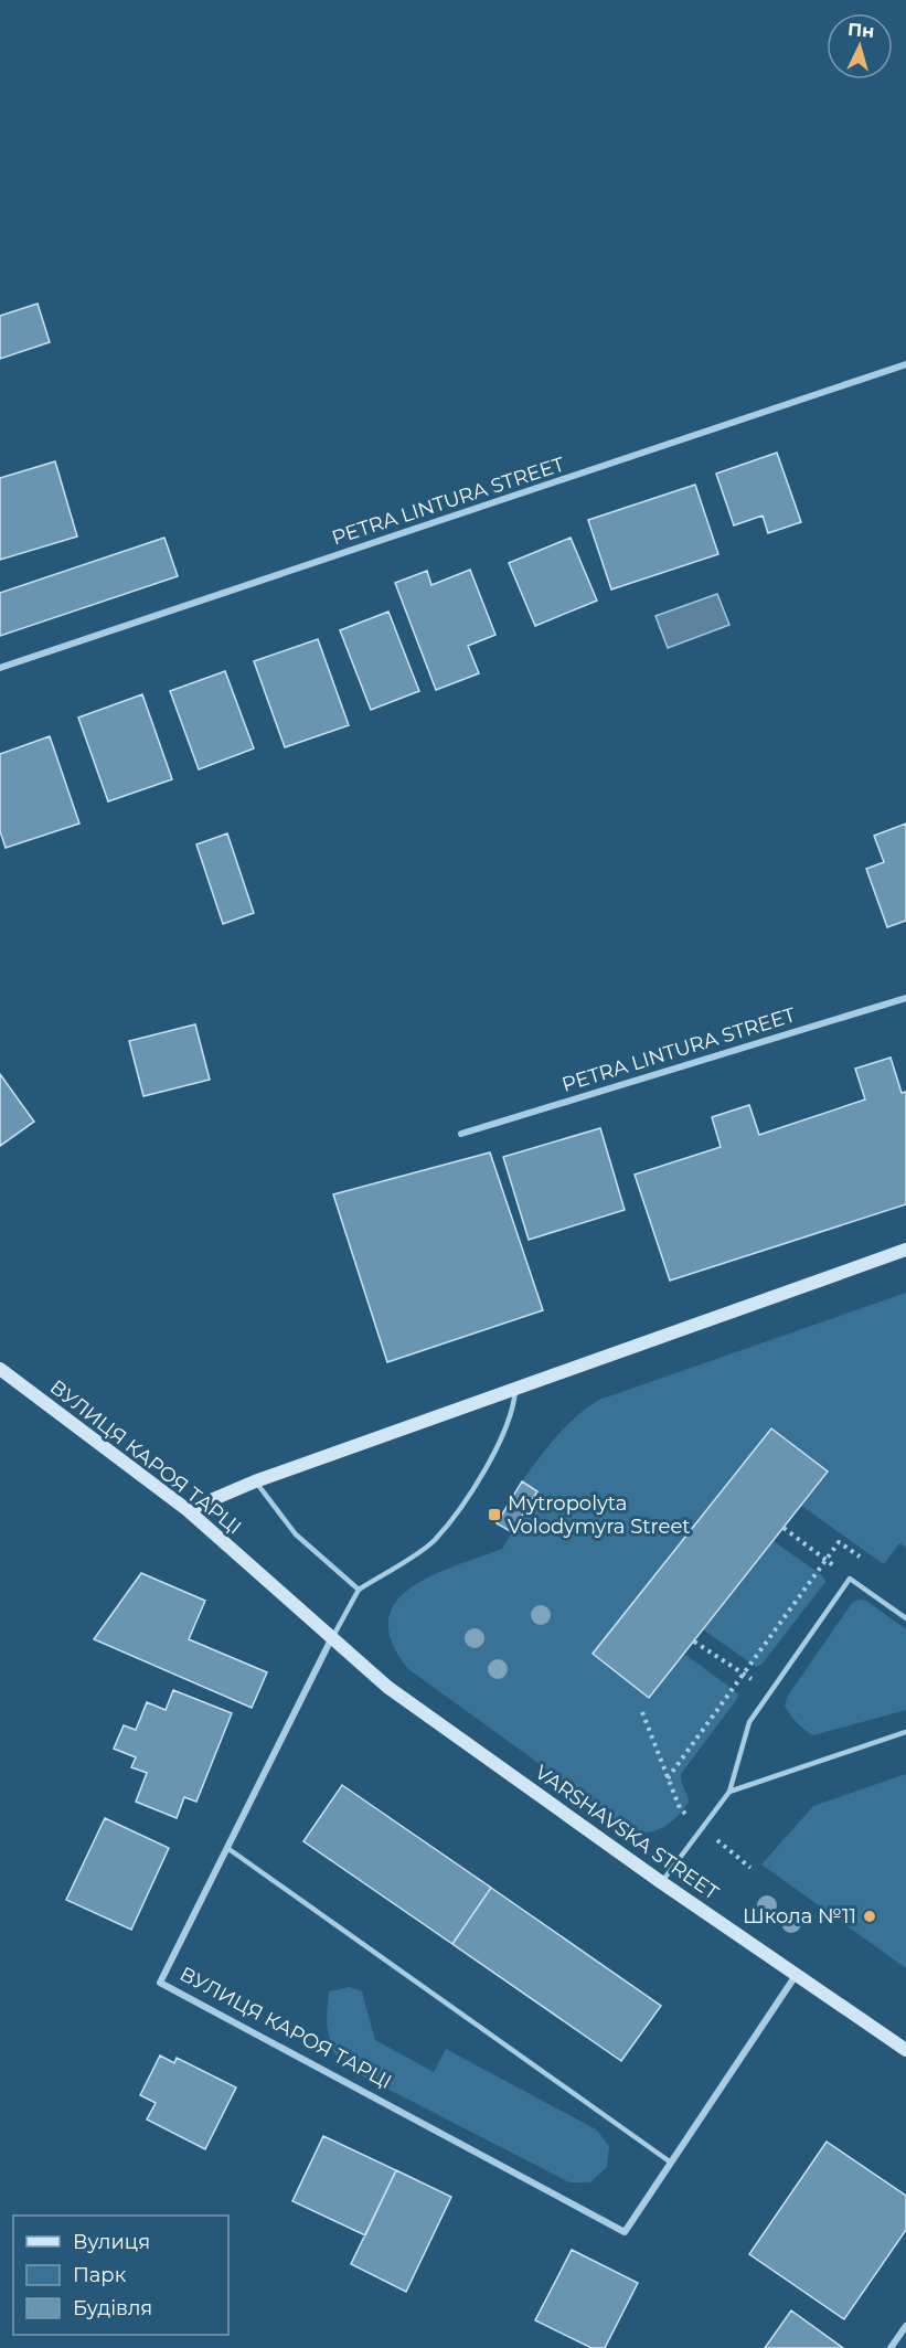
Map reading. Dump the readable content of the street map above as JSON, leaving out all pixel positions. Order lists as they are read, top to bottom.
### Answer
{
  "streets": {
    "street": ["PETRA LINTURA STREET", "ВУЛИЦЯ КАРОЯ ТАРЦІ", "VARSHAVSKA STREET"]
  },
  "crossings": [
    ["ВУЛИЦЯ КАРОЯ ТАРЦІ", "VARSHAVSKA STREET"]
  ],
  "places": {
    "transit": ["Mytropolyta Volodymyra Street"],
    "other": ["Школа №11"]
  },
  "legend": ["Вулиця", "Парк", "Будівля"],
  "north": "top"
}
